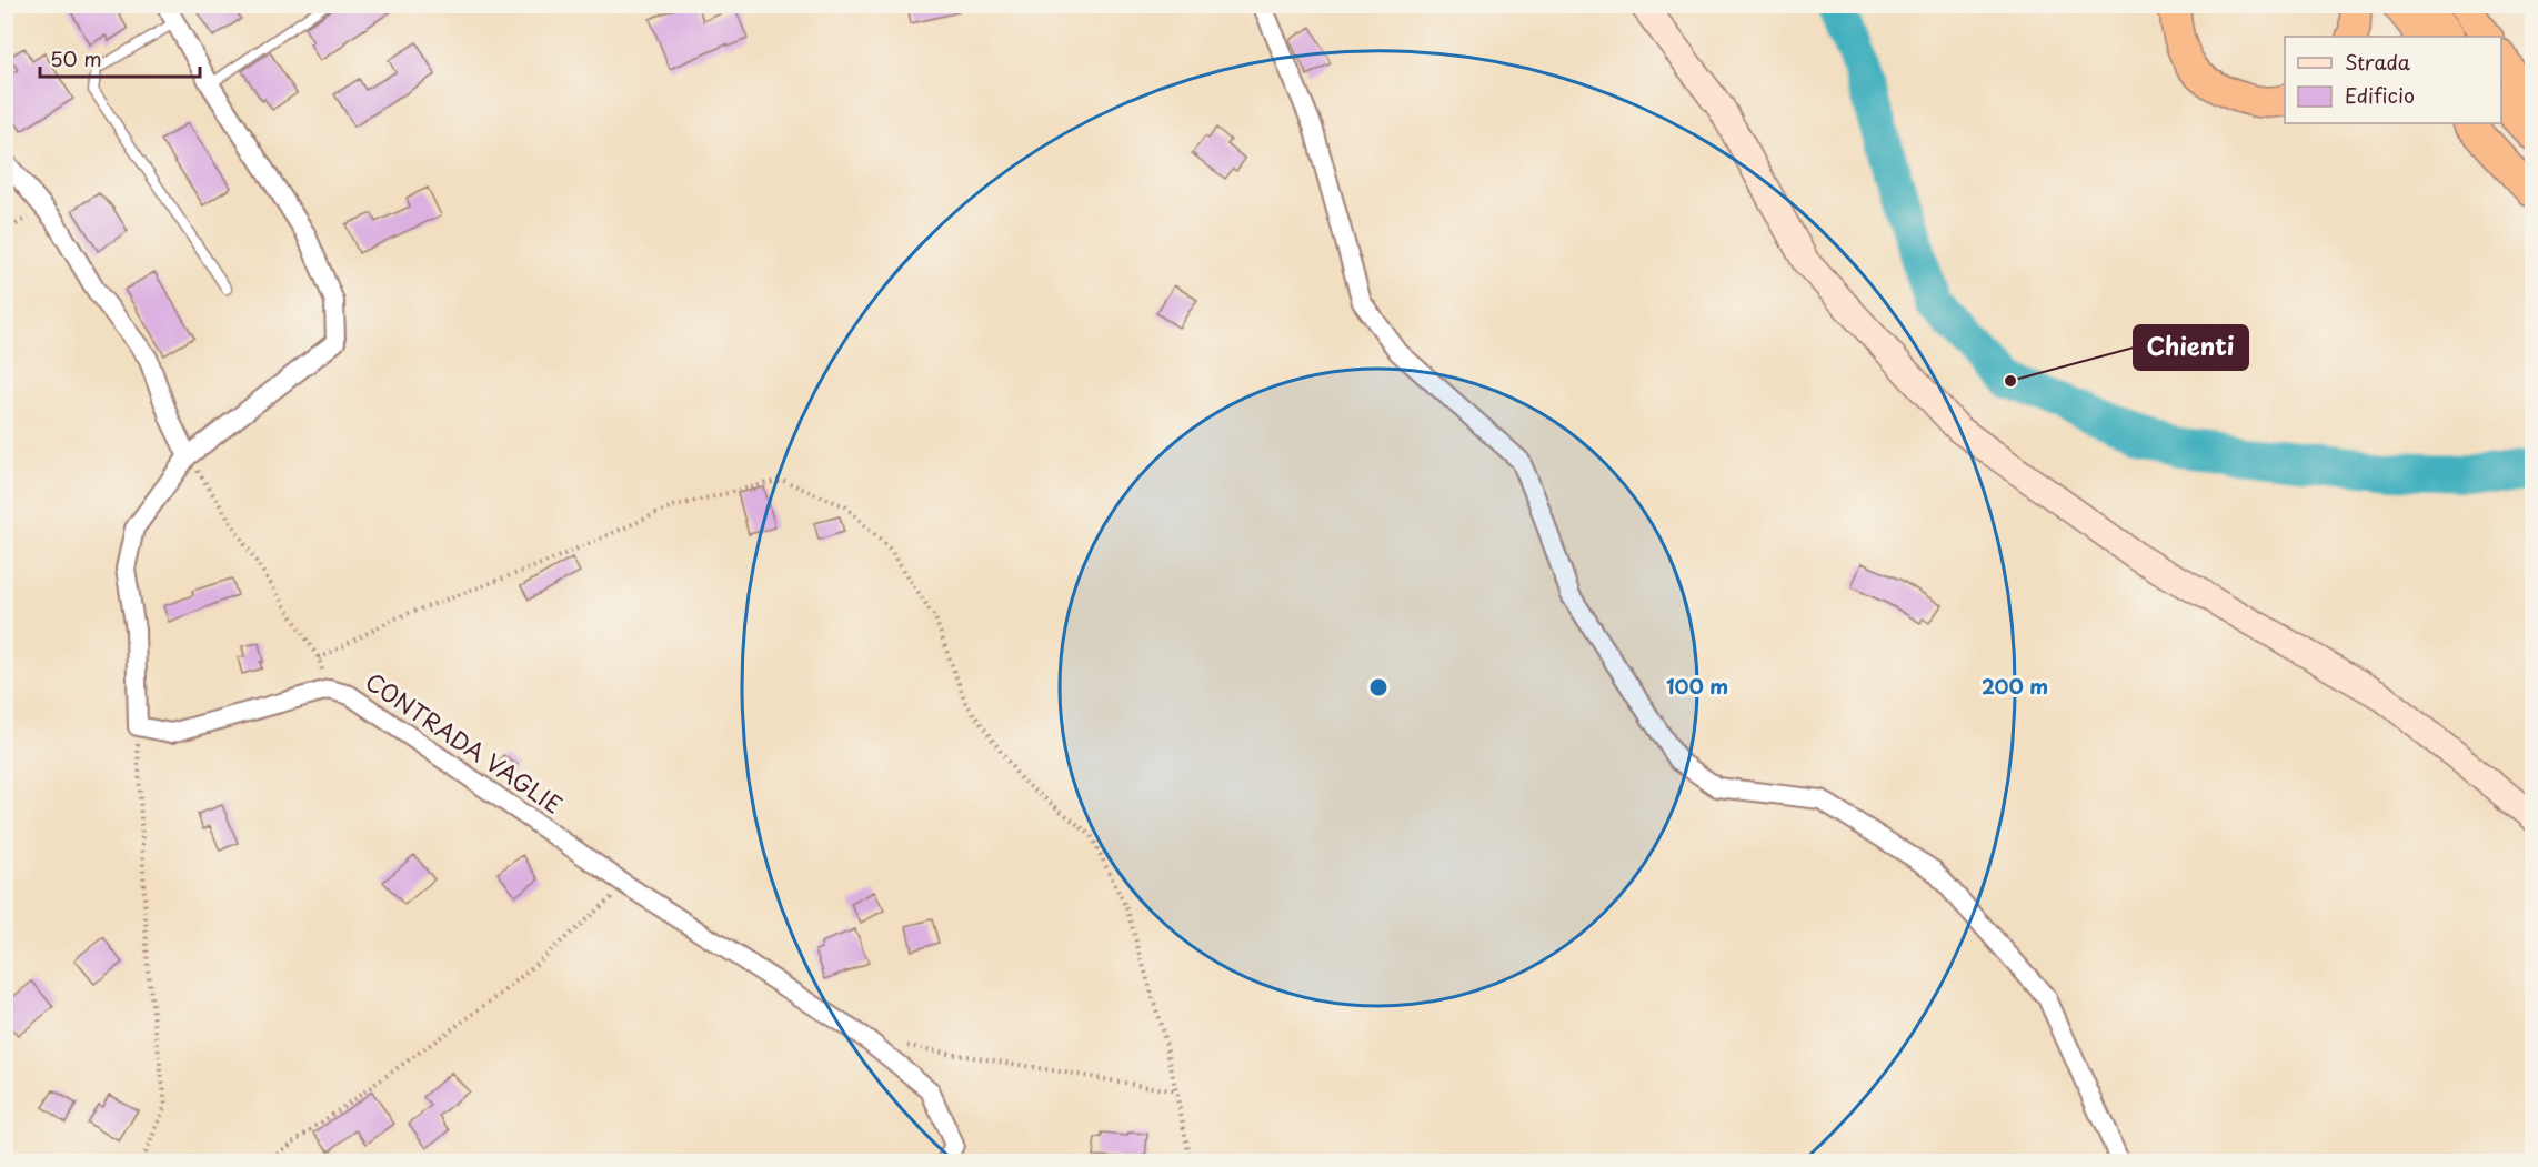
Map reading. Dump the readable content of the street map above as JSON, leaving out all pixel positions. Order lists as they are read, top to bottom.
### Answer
{
  "streets": {
    "street": ["CONTRADA VAGLIE"]
  },
  "places": ["Chienti"],
  "legend": ["Strada", "Edificio"],
  "scale_bar": "50 m",
  "rings": ["100 m", "200 m"]
}
